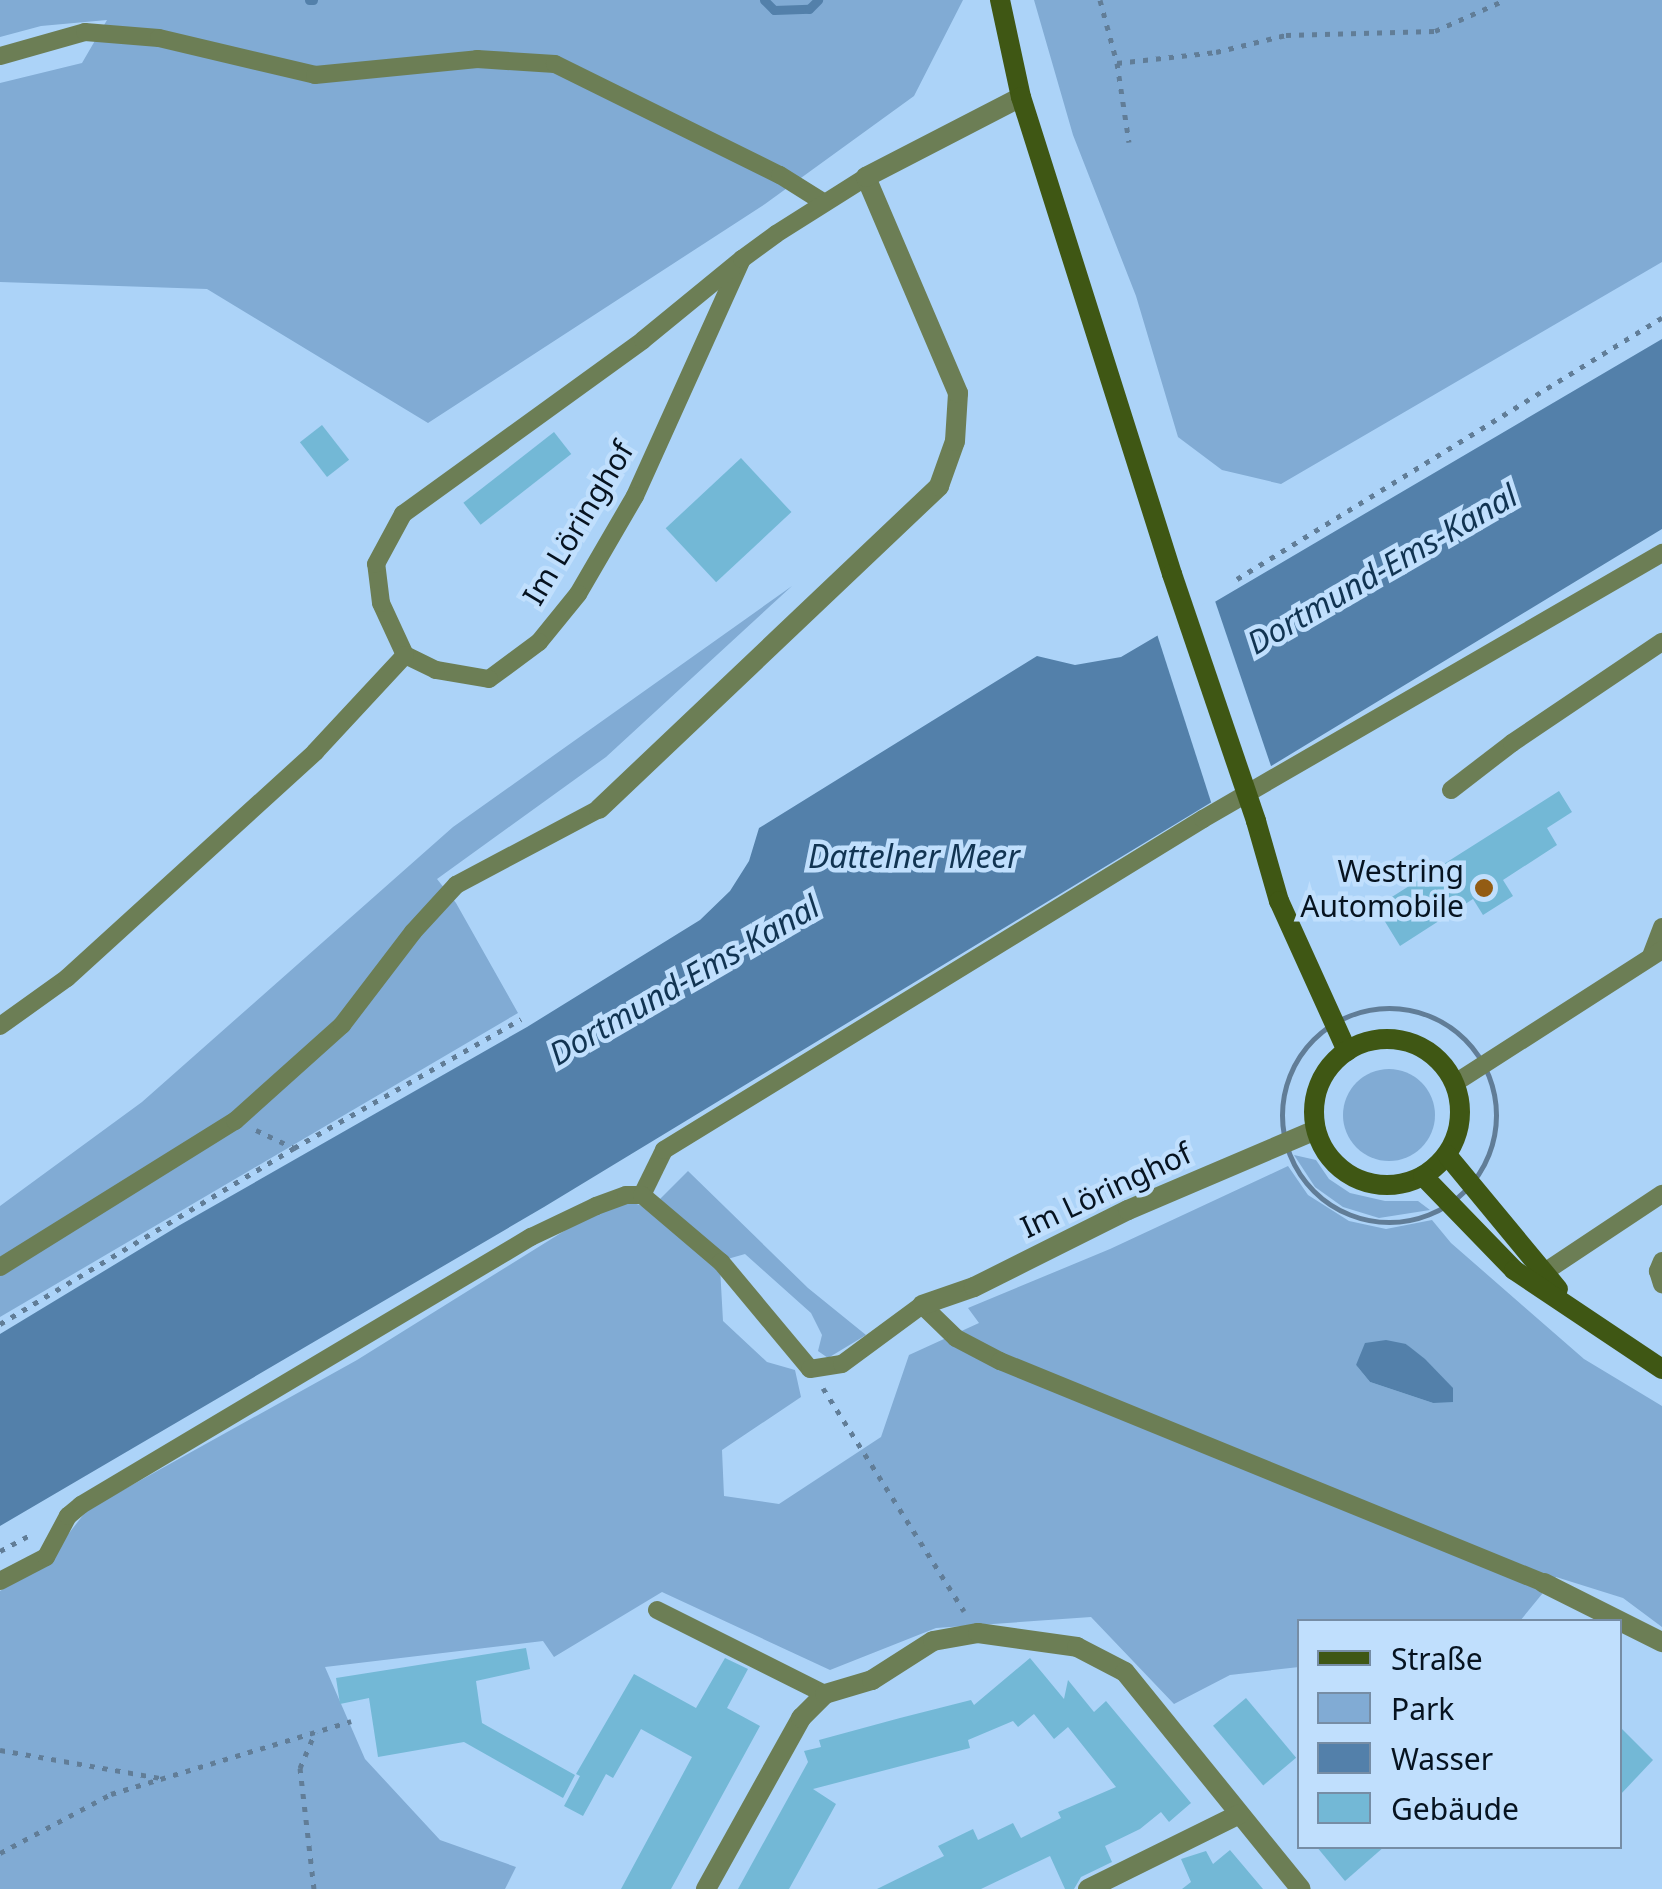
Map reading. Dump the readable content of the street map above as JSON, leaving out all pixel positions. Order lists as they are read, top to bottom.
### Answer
{
  "streets": {
    "street": ["Im Löringhof"]
  },
  "water": ["Dortmund-Ems-Kanal", "Dattelner Meer"],
  "places": ["Westring Automobile"],
  "legend": [
    "Straße",
    "Park",
    "Wasser",
    "Gebäude"
  ]
}
